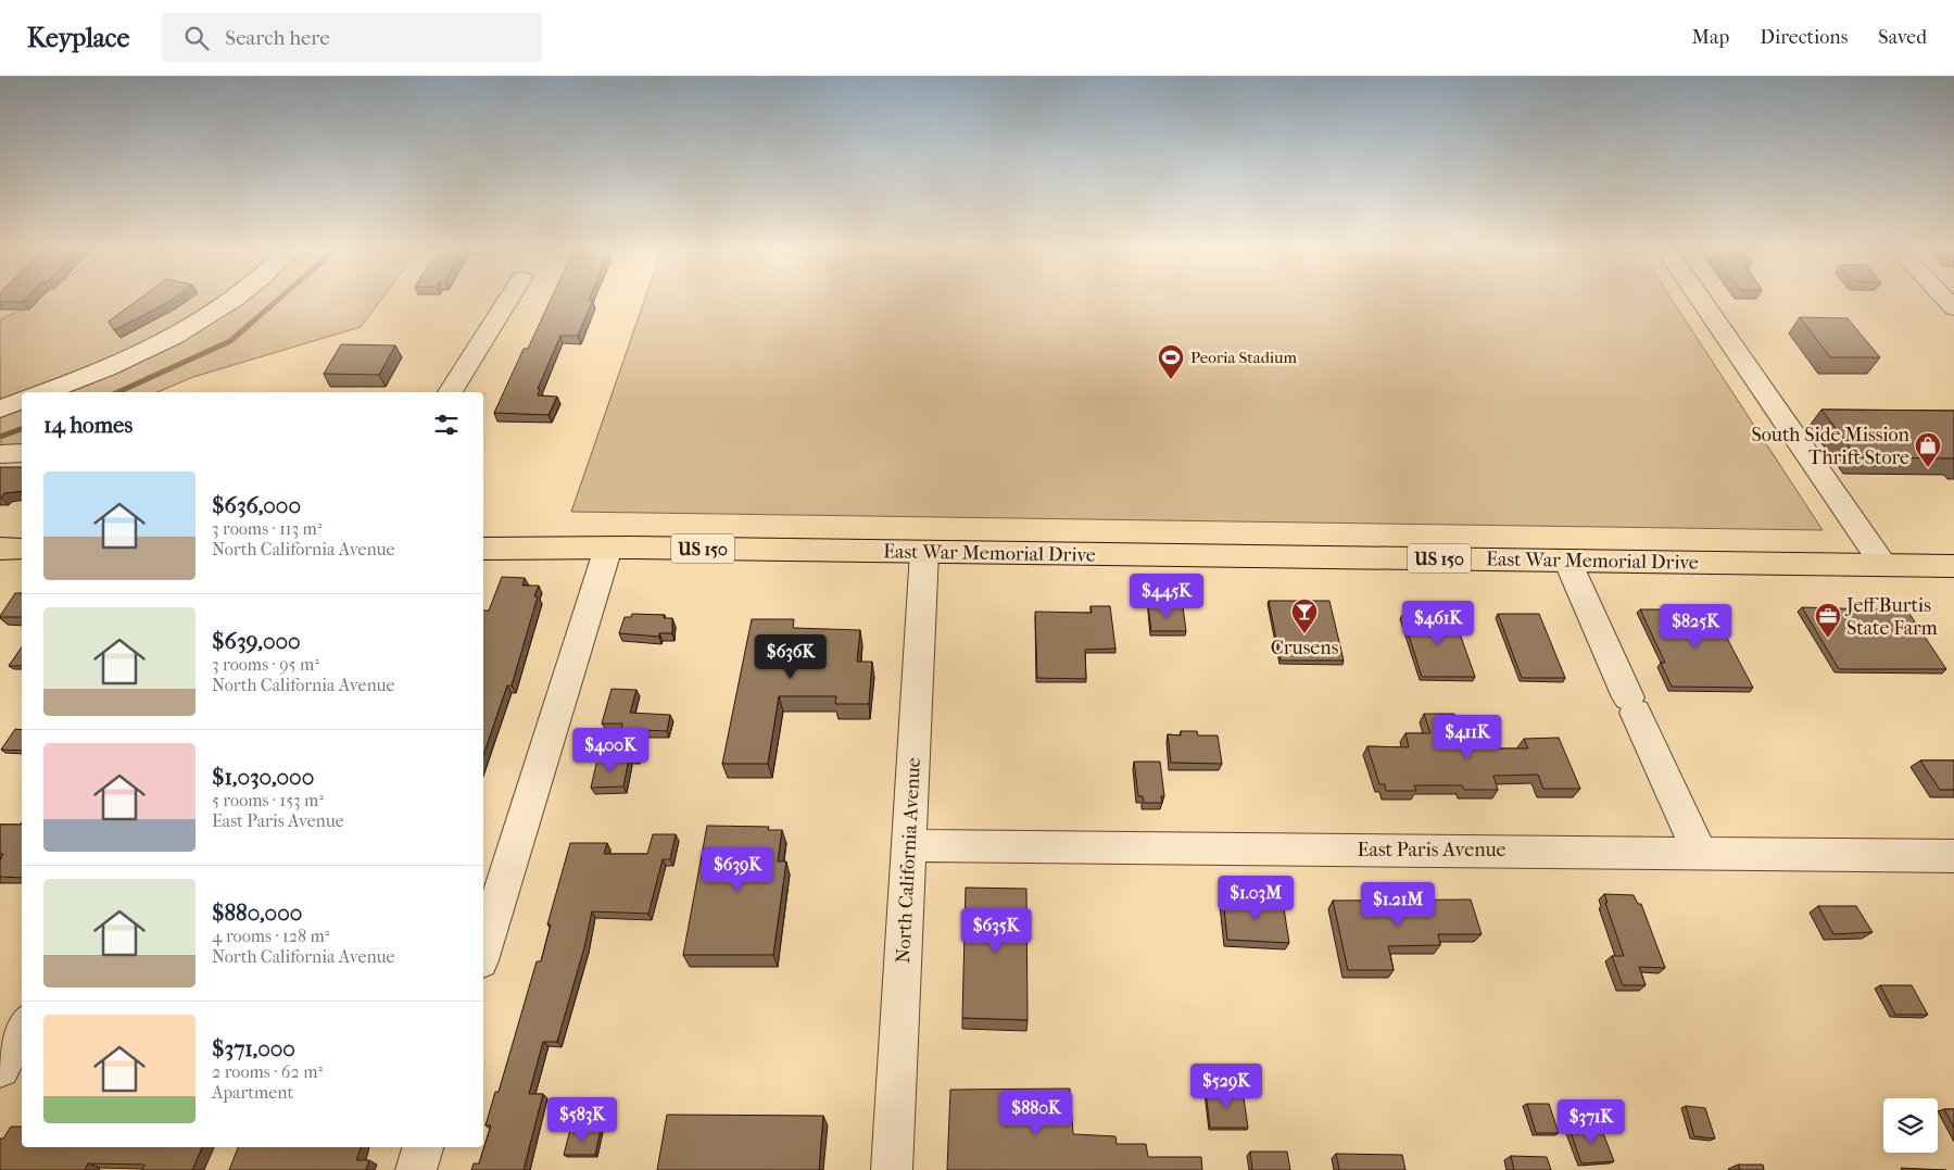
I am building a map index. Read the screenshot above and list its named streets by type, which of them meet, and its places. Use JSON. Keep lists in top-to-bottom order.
{
  "streets": {
    "highway": ["US 150", "East War Memorial Drive"],
    "street": ["East Paris Avenue", "North California Avenue"]
  },
  "crossings": [
    ["East War Memorial Drive", "North California Avenue"],
    ["East Paris Avenue", "North California Avenue"]
  ],
  "places": {
    "sports": ["Peoria Stadium"],
    "shop": ["South Side Mission Thrift Store"],
    "bar": ["Crusens"],
    "office": ["Jeff Burtis State Farm"]
  },
  "page": {
    "header": "Keyplace",
    "search": "Search here",
    "nav": ["Map", "Directions", "Saved"],
    "heading": "14 homes",
    "list": [
      {
        "name": "$636,000",
        "note": "3 rooms · 113 m² · North California Avenue"
      },
      {
        "name": "$639,000",
        "note": "3 rooms · 95 m² · North California Avenue"
      },
      {
        "name": "$1,030,000",
        "note": "5 rooms · 153 m² · East Paris Avenue"
      },
      {
        "name": "$880,000",
        "note": "4 rooms · 128 m² · North California Avenue"
      },
      {
        "name": "$371,000",
        "note": "2 rooms · 62 m² · Apartment"
      }
    ],
    "price": [
      "$445K",
      "$461K",
      "$825K",
      "$636K",
      "$411K",
      "$400K",
      "$639K",
      "$1.03M",
      "$1.21M",
      "$635K",
      "$529K",
      "$880K",
      "$583K",
      "$371K"
    ]
  }
}
